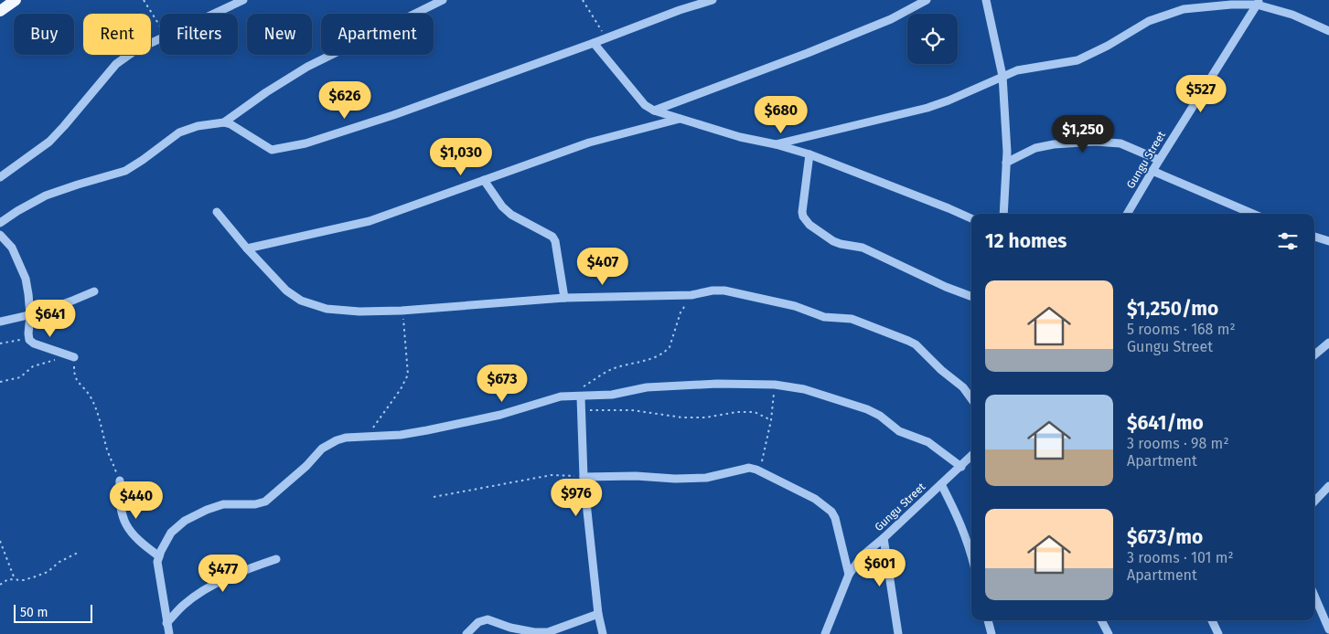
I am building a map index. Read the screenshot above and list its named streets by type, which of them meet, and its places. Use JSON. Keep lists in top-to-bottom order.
{
  "streets": {
    "street": ["Gungu Street"]
  },
  "scale_bar": "50 m",
  "page": {
    "chip": [
      "Buy",
      "Rent",
      "Filters",
      "New",
      "Apartment"
    ],
    "price": [
      "$527",
      "$626",
      "$680",
      "$1,250",
      "$1,030",
      "$407",
      "$641",
      "$673",
      "$976",
      "$440",
      "$601",
      "$477"
    ],
    "heading": "12 homes",
    "list": [
      {
        "name": "$1,250/mo",
        "note": "5 rooms · 168 m² · Gungu Street"
      },
      {
        "name": "$641/mo",
        "note": "3 rooms · 98 m² · Apartment"
      },
      {
        "name": "$673/mo",
        "note": "3 rooms · 101 m² · Apartment"
      }
    ],
    "scale": "50 m"
  }
}
